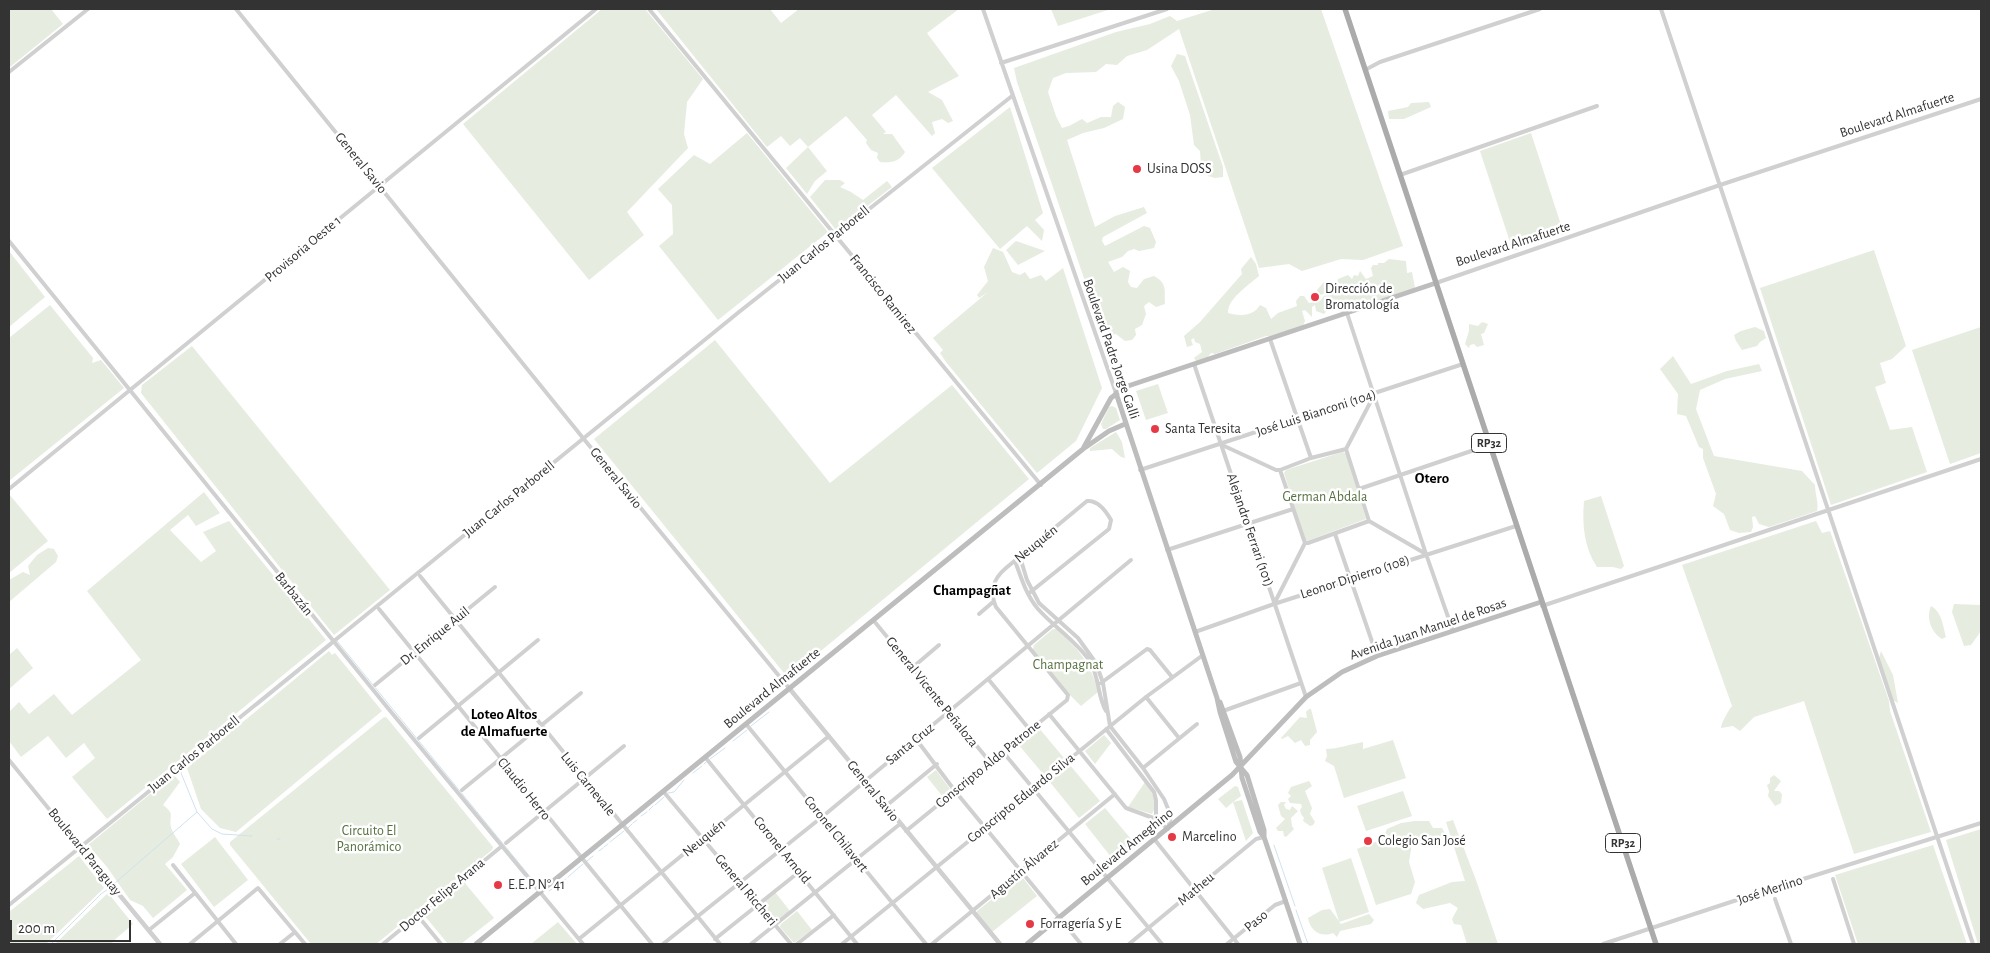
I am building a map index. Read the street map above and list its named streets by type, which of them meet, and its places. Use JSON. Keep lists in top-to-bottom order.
{
  "streets": {
    "main road": [
      "Boulevard Almafuerte",
      "Boulevard Padre Jorge Galli",
      "RP32",
      "Avenida Juan Manuel de Rosas",
      "Boulevard Ameghino"
    ],
    "street": [
      "General Savio",
      "Juan Carlos Parborell",
      "Provisoria Oeste 1",
      "Francisco Ramirez",
      "José Luis Bianconi (104)",
      "Alejandro Ferrari (101)",
      "Neuquén",
      "Leonor Dipierro (108)",
      "Barbazán",
      "Dr. Enrique Auil",
      "General Vicente Peñaloza",
      "Santa Cruz",
      "Conscripto Aldo Patrone",
      "Luis Carnevale",
      "Claudio Herro",
      "Conscripto Eduardo Silva",
      "Coronel Chilavert",
      "Coronel Arnold",
      "Boulevard Paraguay",
      "Agustín Álvarez",
      "Matheu",
      "General Riccheri",
      "José Merlino",
      "Doctor Felipe Arana",
      "Paso"
    ]
  },
  "crossings": [
    ["Boulevard Almafuerte", "General Savio"],
    ["Boulevard Almafuerte", "Francisco Ramirez"],
    ["Boulevard Almafuerte", "Boulevard Padre Jorge Galli"],
    ["Boulevard Almafuerte", "RP32"],
    ["Boulevard Almafuerte", "Alejandro Ferrari (101)"],
    ["Boulevard Almafuerte", "Barbazán"],
    ["Boulevard Almafuerte", "General Vicente Peñaloza"],
    ["Boulevard Almafuerte", "Luis Carnevale"],
    ["Boulevard Almafuerte", "Claudio Herro"],
    ["Boulevard Almafuerte", "Coronel Chilavert"],
    ["Boulevard Almafuerte", "Coronel Arnold"],
    ["Boulevard Almafuerte", "General Riccheri"],
    ["General Savio", "Juan Carlos Parborell"],
    ["General Savio", "Provisoria Oeste 1"],
    ["General Savio", "Neuquén"],
    ["General Savio", "Santa Cruz"],
    ["General Savio", "Conscripto Aldo Patrone"],
    ["General Savio", "Conscripto Eduardo Silva"],
    ["General Savio", "Agustín Álvarez"],
    ["Juan Carlos Parborell", "Francisco Ramirez"],
    ["Juan Carlos Parborell", "Boulevard Padre Jorge Galli"],
    ["Juan Carlos Parborell", "Barbazán"],
    ["Juan Carlos Parborell", "Boulevard Paraguay"],
    ["Provisoria Oeste 1", "Barbazán"],
    ["Boulevard Padre Jorge Galli", "José Luis Bianconi (104)"],
    ["Boulevard Padre Jorge Galli", "Leonor Dipierro (108)"],
    ["Boulevard Padre Jorge Galli", "Avenida Juan Manuel de Rosas"],
    ["Boulevard Padre Jorge Galli", "Conscripto Eduardo Silva"],
    ["Boulevard Padre Jorge Galli", "Boulevard Ameghino"],
    ["Boulevard Padre Jorge Galli", "Matheu"],
    ["Boulevard Padre Jorge Galli", "Paso"],
    ["José Luis Bianconi (104)", "RP32"],
    ["José Luis Bianconi (104)", "Alejandro Ferrari (101)"],
    ["RP32", "Leonor Dipierro (108)"],
    ["RP32", "Avenida Juan Manuel de Rosas"],
    ["RP32", "José Merlino"],
    ["Alejandro Ferrari (101)", "Leonor Dipierro (108)"],
    ["Alejandro Ferrari (101)", "Avenida Juan Manuel de Rosas"],
    ["Neuquén", "Barbazán"],
    ["Neuquén", "Luis Carnevale"],
    ["Neuquén", "Claudio Herro"],
    ["Neuquén", "Coronel Chilavert"],
    ["Neuquén", "Coronel Arnold"],
    ["Neuquén", "General Riccheri"],
    ["Barbazán", "Doctor Felipe Arana"],
    ["Avenida Juan Manuel de Rosas", "Boulevard Ameghino"],
    ["Dr. Enrique Auil", "Luis Carnevale"],
    ["Dr. Enrique Auil", "Claudio Herro"],
    ["General Vicente Peñaloza", "Santa Cruz"],
    ["General Vicente Peñaloza", "Conscripto Aldo Patrone"],
    ["Santa Cruz", "Conscripto Aldo Patrone"],
    ["Santa Cruz", "Luis Carnevale"],
    ["Santa Cruz", "Coronel Chilavert"],
    ["Santa Cruz", "Coronel Arnold"],
    ["Santa Cruz", "General Riccheri"],
    ["Luis Carnevale", "Doctor Felipe Arana"],
    ["Claudio Herro", "Doctor Felipe Arana"],
    ["Conscripto Eduardo Silva", "Coronel Chilavert"],
    ["Conscripto Eduardo Silva", "Coronel Arnold"]
  ],
  "districts": ["Otero", "Champagñat", "Loteo Altos de Almafuerte"],
  "parks": ["German Abdala", "Champagnat", "Circuito El Panorámico"],
  "places": [
    "Usina DOSS",
    "Dirección de Bromatología",
    "Santa Teresita",
    "Marcelino",
    "Colegio San José",
    "E.E.P N° 41",
    "Forragería S y E"
  ],
  "scale_bar": "200 m"
}
